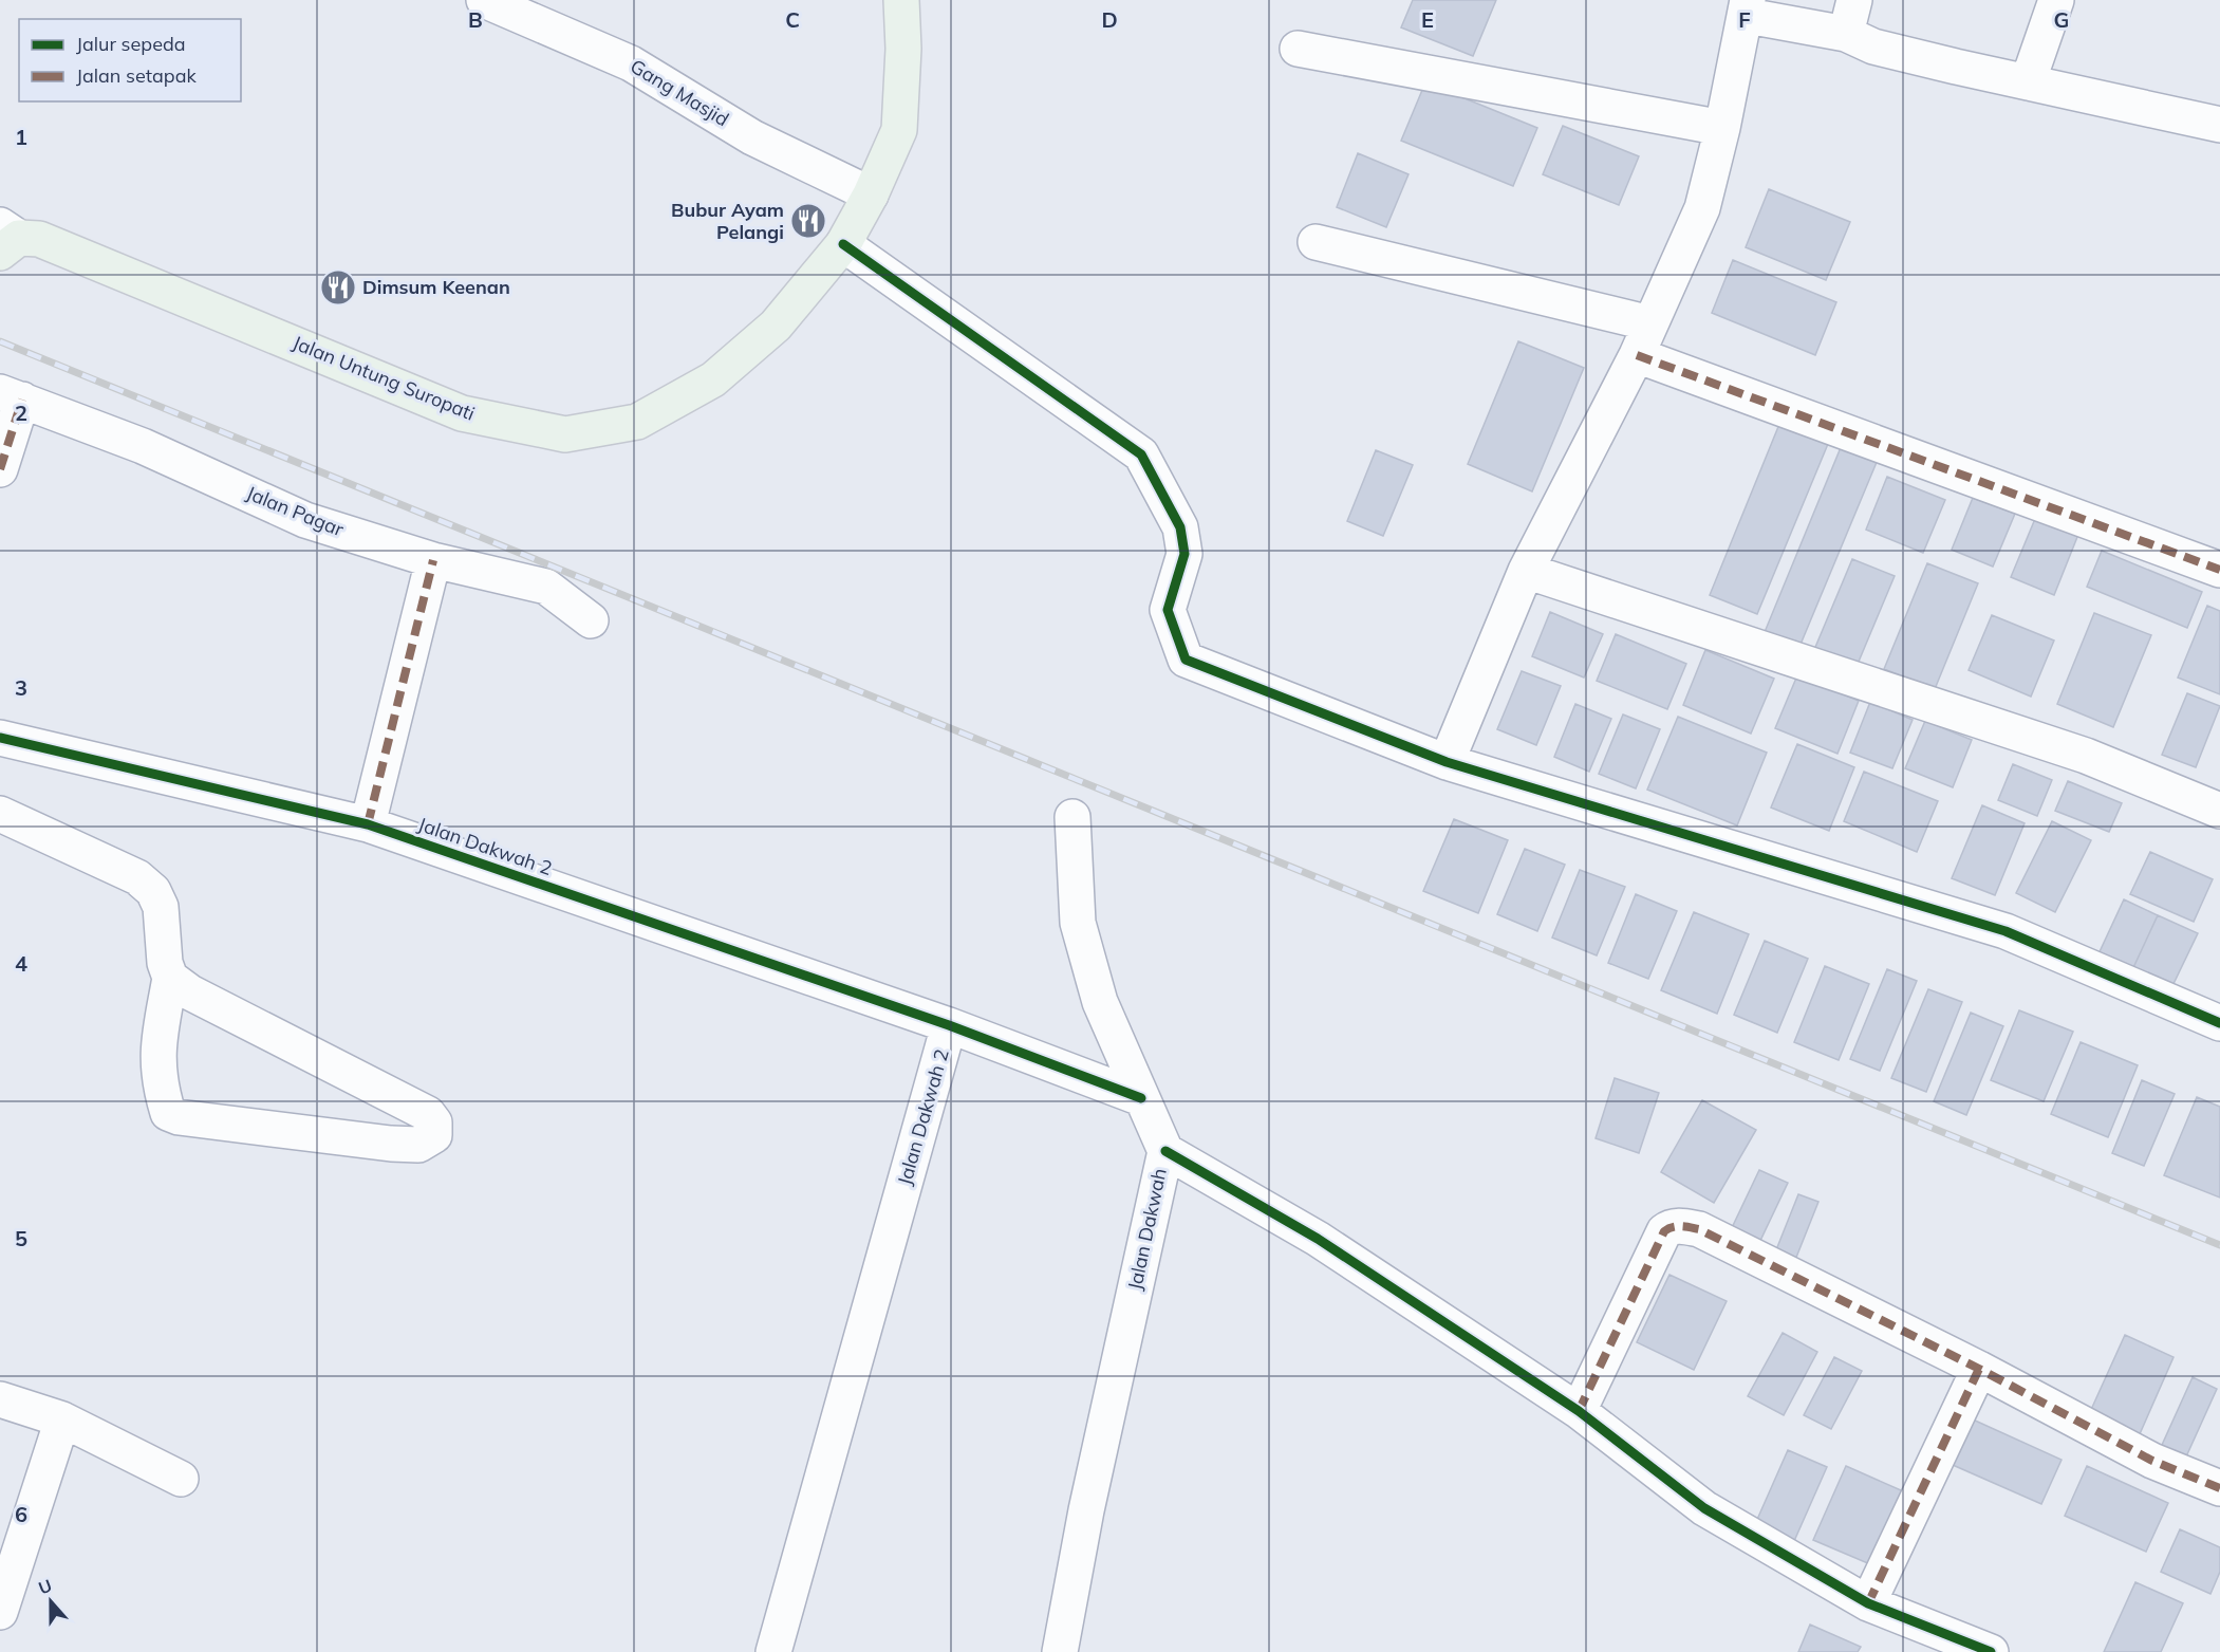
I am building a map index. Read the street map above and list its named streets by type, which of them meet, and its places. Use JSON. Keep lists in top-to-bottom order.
{
  "streets": {
    "main road": ["Jalan Untung Suropati"],
    "street": [
      "Gang Masjid",
      "Jalan Pagar",
      "Jalan Dakwah 2",
      "Jalan Dakwah"
    ]
  },
  "crossings": [
    ["Gang Masjid", "Jalan Untung Suropati"]
  ],
  "places": {
    "restaurant": ["Bubur Ayam Pelangi", "Dimsum Keenan"]
  },
  "legend": ["Jalur sepeda", "Jalan setapak"],
  "north": "top",
  "grid": {
    "columns": [
      "B",
      "C",
      "D",
      "E",
      "F",
      "G"
    ],
    "rows": [
      "1",
      "2",
      "3",
      "4",
      "5",
      "6"
    ]
  }
}
